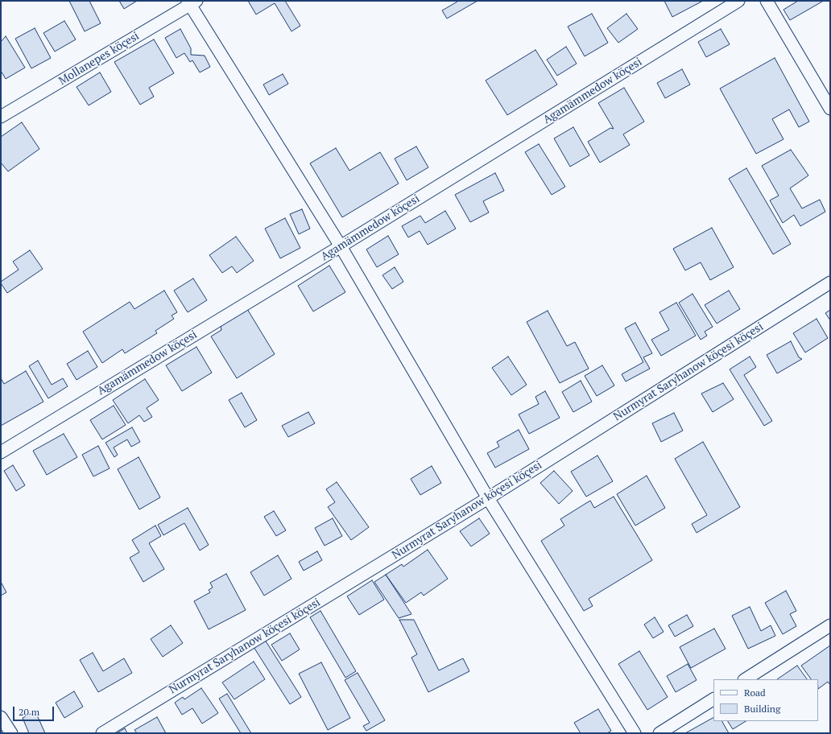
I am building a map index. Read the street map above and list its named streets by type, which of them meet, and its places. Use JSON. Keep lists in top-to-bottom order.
{
  "streets": {
    "street": ["Mollanepes köçesi", "Agamämmedow köçesi", "Nurmyrat Saryhanow köçesi köçesi"]
  },
  "legend": ["Road", "Building"],
  "scale_bar": "20 m"
}
